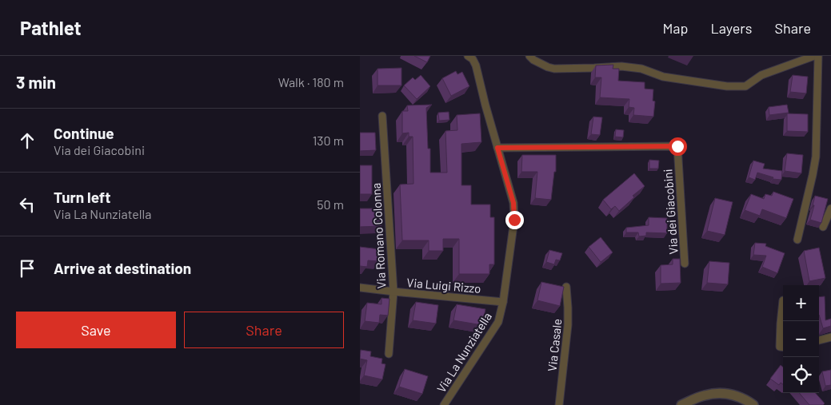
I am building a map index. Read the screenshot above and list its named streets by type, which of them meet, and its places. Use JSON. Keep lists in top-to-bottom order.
{
  "streets": {
    "street": [
      "Via dei Giacobini",
      "Via Romano Colonna",
      "Via Luigi Rizzo",
      "Via Casale",
      "Via La Nunziatella"
    ]
  },
  "crossings": [
    ["Via dei Giacobini", "Via La Nunziatella"],
    ["Via Romano Colonna", "Via Luigi Rizzo"],
    ["Via Luigi Rizzo", "Via La Nunziatella"]
  ],
  "page": {
    "header": "Pathlet",
    "nav": ["Map", "Layers", "Share"],
    "heading": ["3 min", "Walk · 180 m"],
    "list": [
      ["Continue", "Via dei Giacobini", "130 m"],
      ["Turn left", "Via La Nunziatella", "50 m"],
      "Arrive at destination"
    ],
    "map_buttons": ["+", "−"],
    "buttons": ["Save", "Share"]
  }
}
